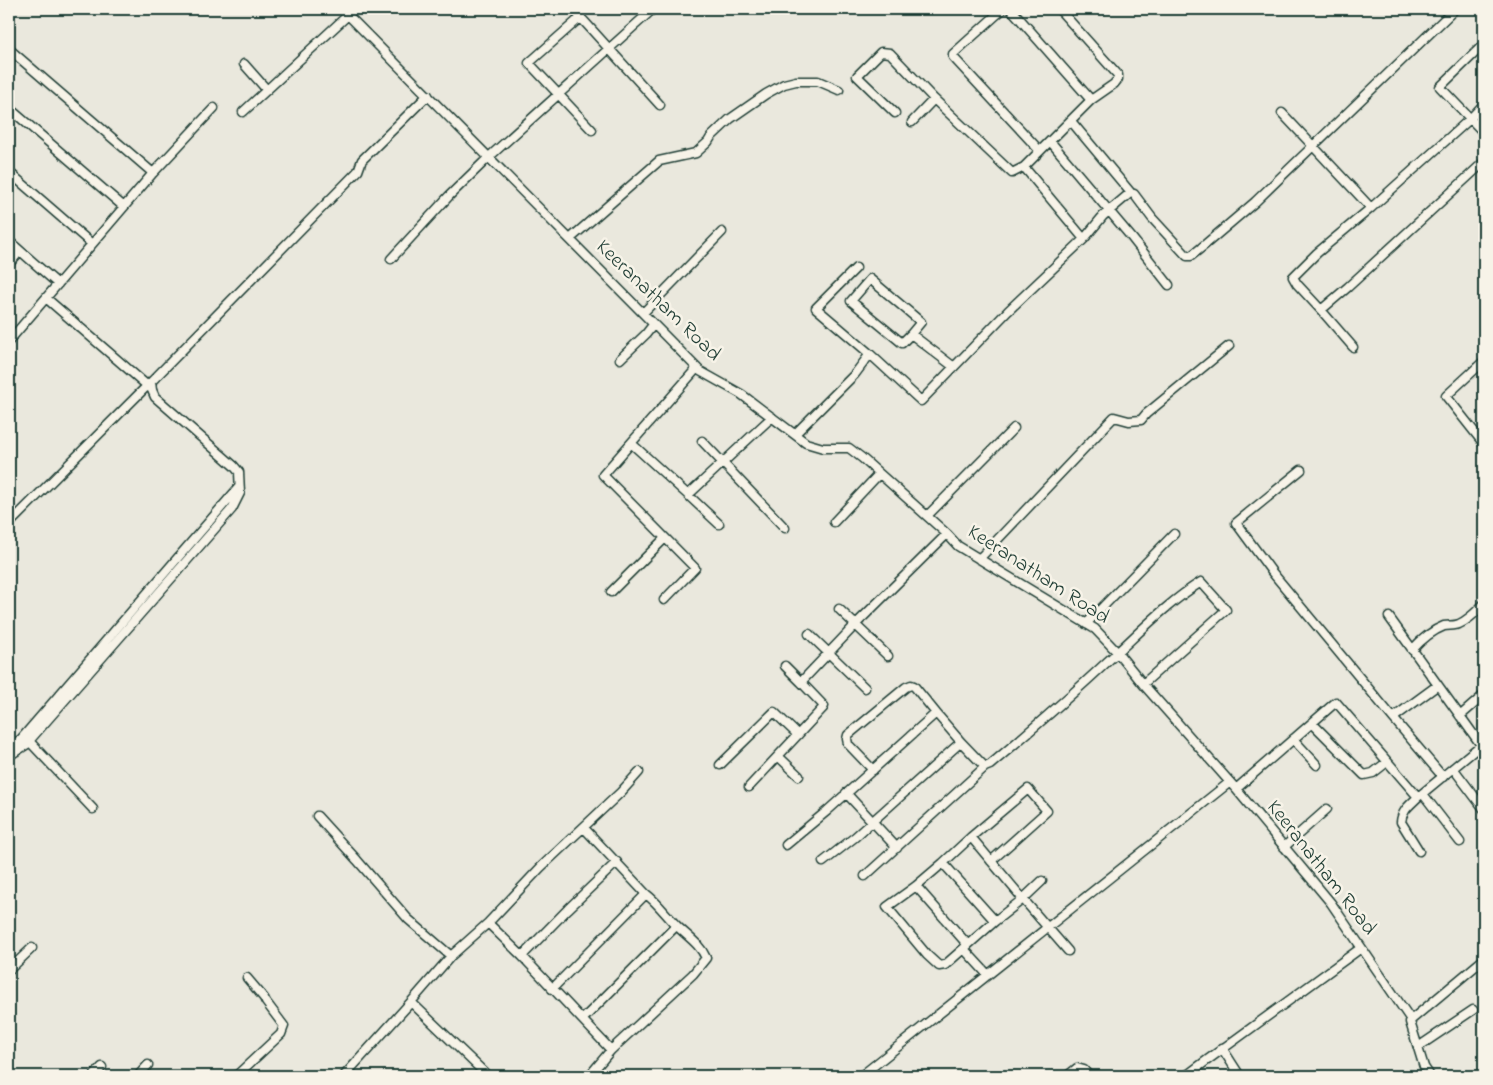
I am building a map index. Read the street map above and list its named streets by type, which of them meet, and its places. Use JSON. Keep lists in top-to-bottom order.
{
  "streets": {
    "street": ["Keeranatham Road"]
  }
}
